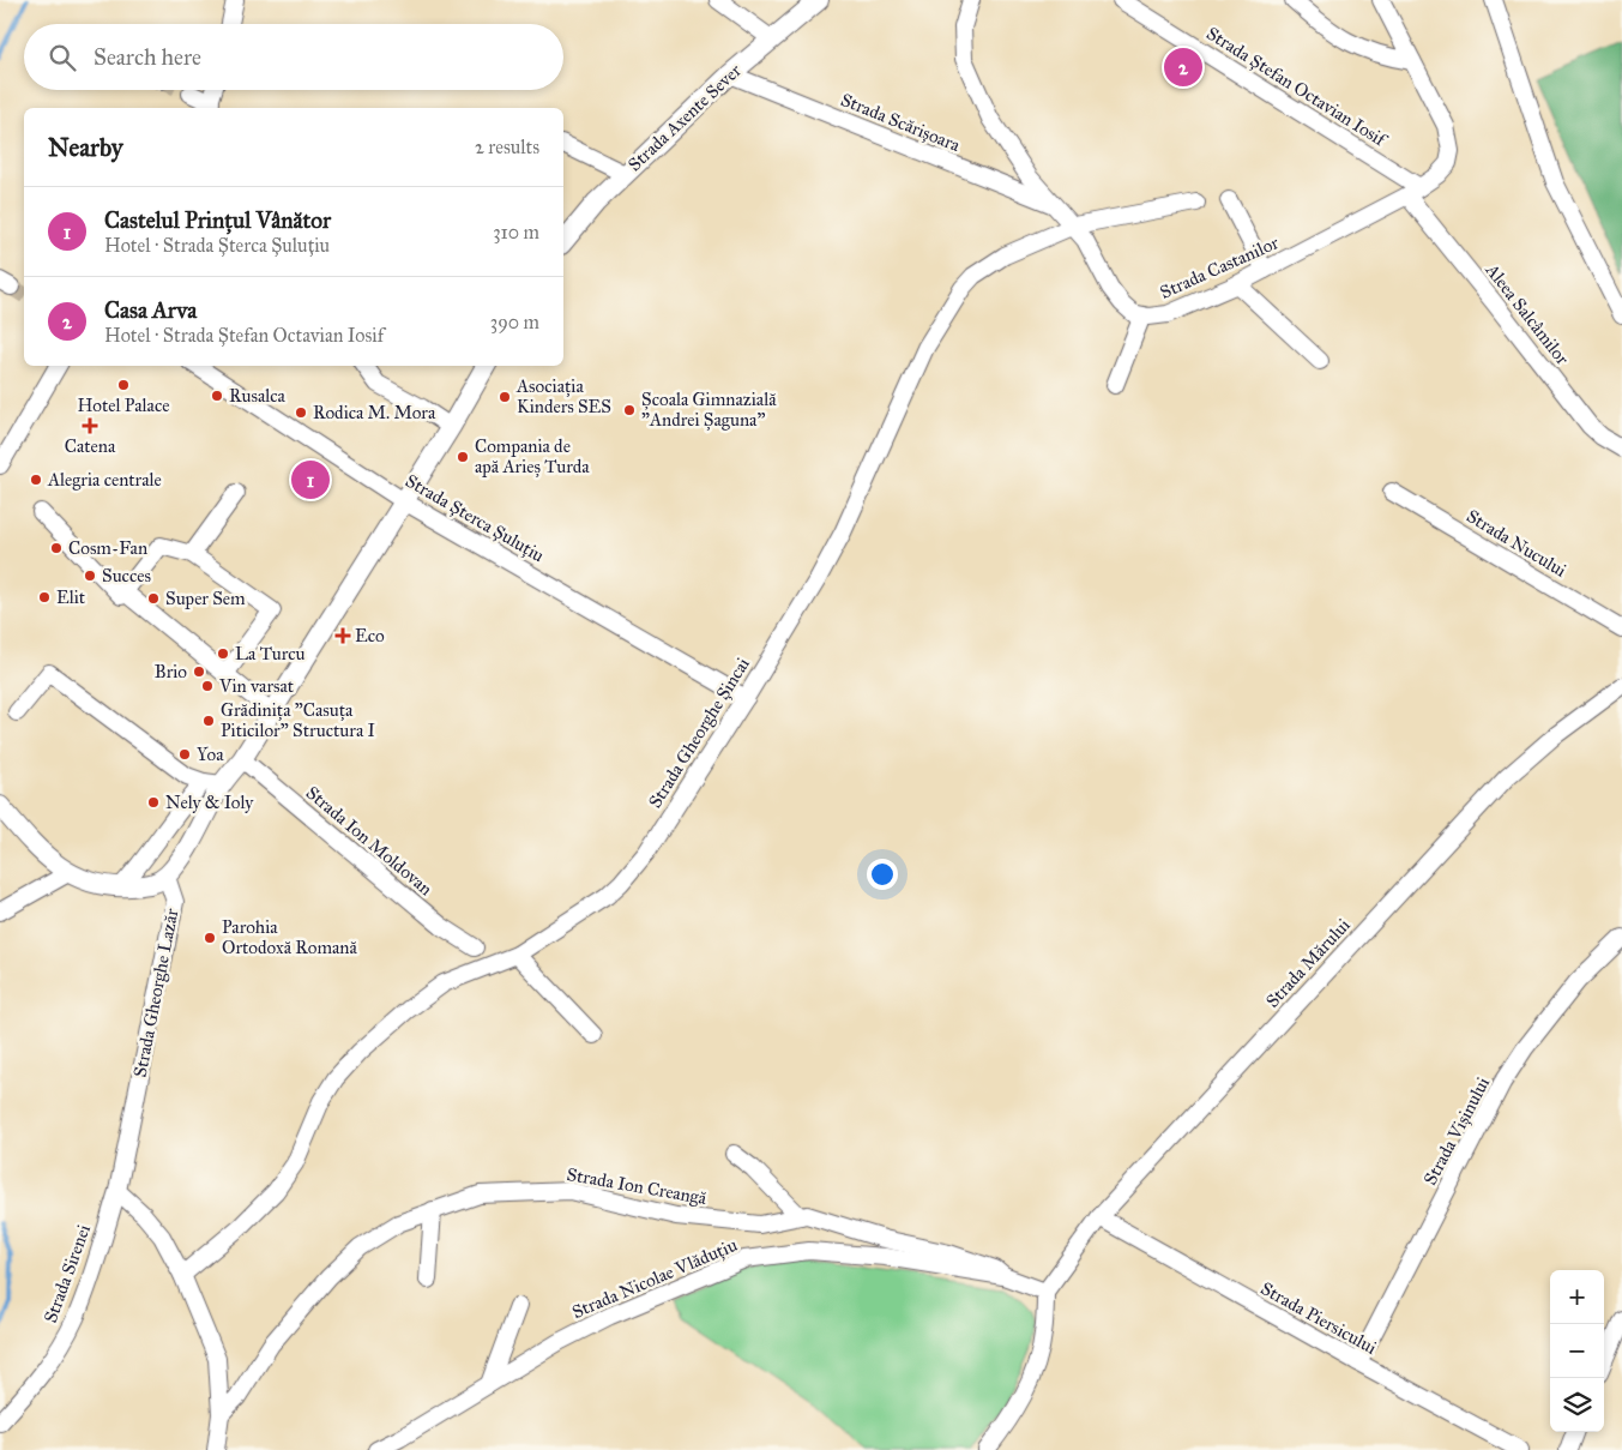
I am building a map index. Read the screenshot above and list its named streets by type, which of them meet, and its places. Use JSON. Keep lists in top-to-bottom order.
{
  "streets": {
    "main road": ["Strada Axente Sever"],
    "street": [
      "Strada Ștefan Octavian Iosif",
      "Strada Scărișoara",
      "Strada Castanilor",
      "Aleea Salcâmilor",
      "Strada Șterca Șuluțiu",
      "Strada Nucului",
      "Strada Gheorghe Șincai",
      "Strada Ion Moldovan",
      "Strada Mărului",
      "Strada Gheorghe Lazăr",
      "Strada Vișinului",
      "Strada Ion Creangă",
      "Strada Sirenei",
      "Strada Nicolae Vlăduțiu",
      "Strada Piersicului"
    ]
  },
  "crossings": [
    ["Strada Ștefan Octavian Iosif", "Strada Castanilor"],
    ["Strada Ștefan Octavian Iosif", "Aleea Salcâmilor"],
    ["Strada Axente Sever", "Strada Scărișoara"],
    ["Strada Scărișoara", "Strada Castanilor"],
    ["Strada Castanilor", "Aleea Salcâmilor"],
    ["Strada Castanilor", "Strada Gheorghe Șincai"],
    ["Strada Șterca Șuluțiu", "Strada Gheorghe Șincai"],
    ["Strada Mărului", "Strada Nicolae Vlăduțiu"],
    ["Strada Mărului", "Strada Piersicului"],
    ["Strada Gheorghe Lazăr", "Strada Sirenei"],
    ["Strada Vișinului", "Strada Piersicului"],
    ["Strada Ion Creangă", "Strada Nicolae Vlăduțiu"]
  ],
  "places": {
    "other": [
      "Hotel Palace",
      "Rusalca",
      "Asociația Kinders SES",
      "Școala Gimnazială \"Andrei Șaguna\"",
      "Rodica M. Mora",
      "Compania de apă Arieș Turda",
      "Alegria centrale",
      "Cosm-Fan",
      "Succes",
      "Elit",
      "Super Sem",
      "La Turcu",
      "Brio",
      "Vin varsat",
      "Grădinița \"Casuța Piticilor\" Structura I",
      "Yoa",
      "Nely & Ioly",
      "Parohia Ortodoxă Romană"
    ],
    "health": ["Catena", "Eco"]
  },
  "page": {
    "search": "Search here",
    "pins": ["2", "1"],
    "heading": ["Nearby", "2 results"],
    "list": [
      {
        "mark": "1",
        "name": "Castelul Prințul Vânător",
        "note": "Hotel · Strada Șterca Șuluțiu",
        "value": "310 m"
      },
      {
        "mark": "2",
        "name": "Casa Arva",
        "note": "Hotel · Strada Ștefan Octavian Iosif",
        "value": "390 m"
      }
    ],
    "map_buttons": ["+", "−"]
  }
}
